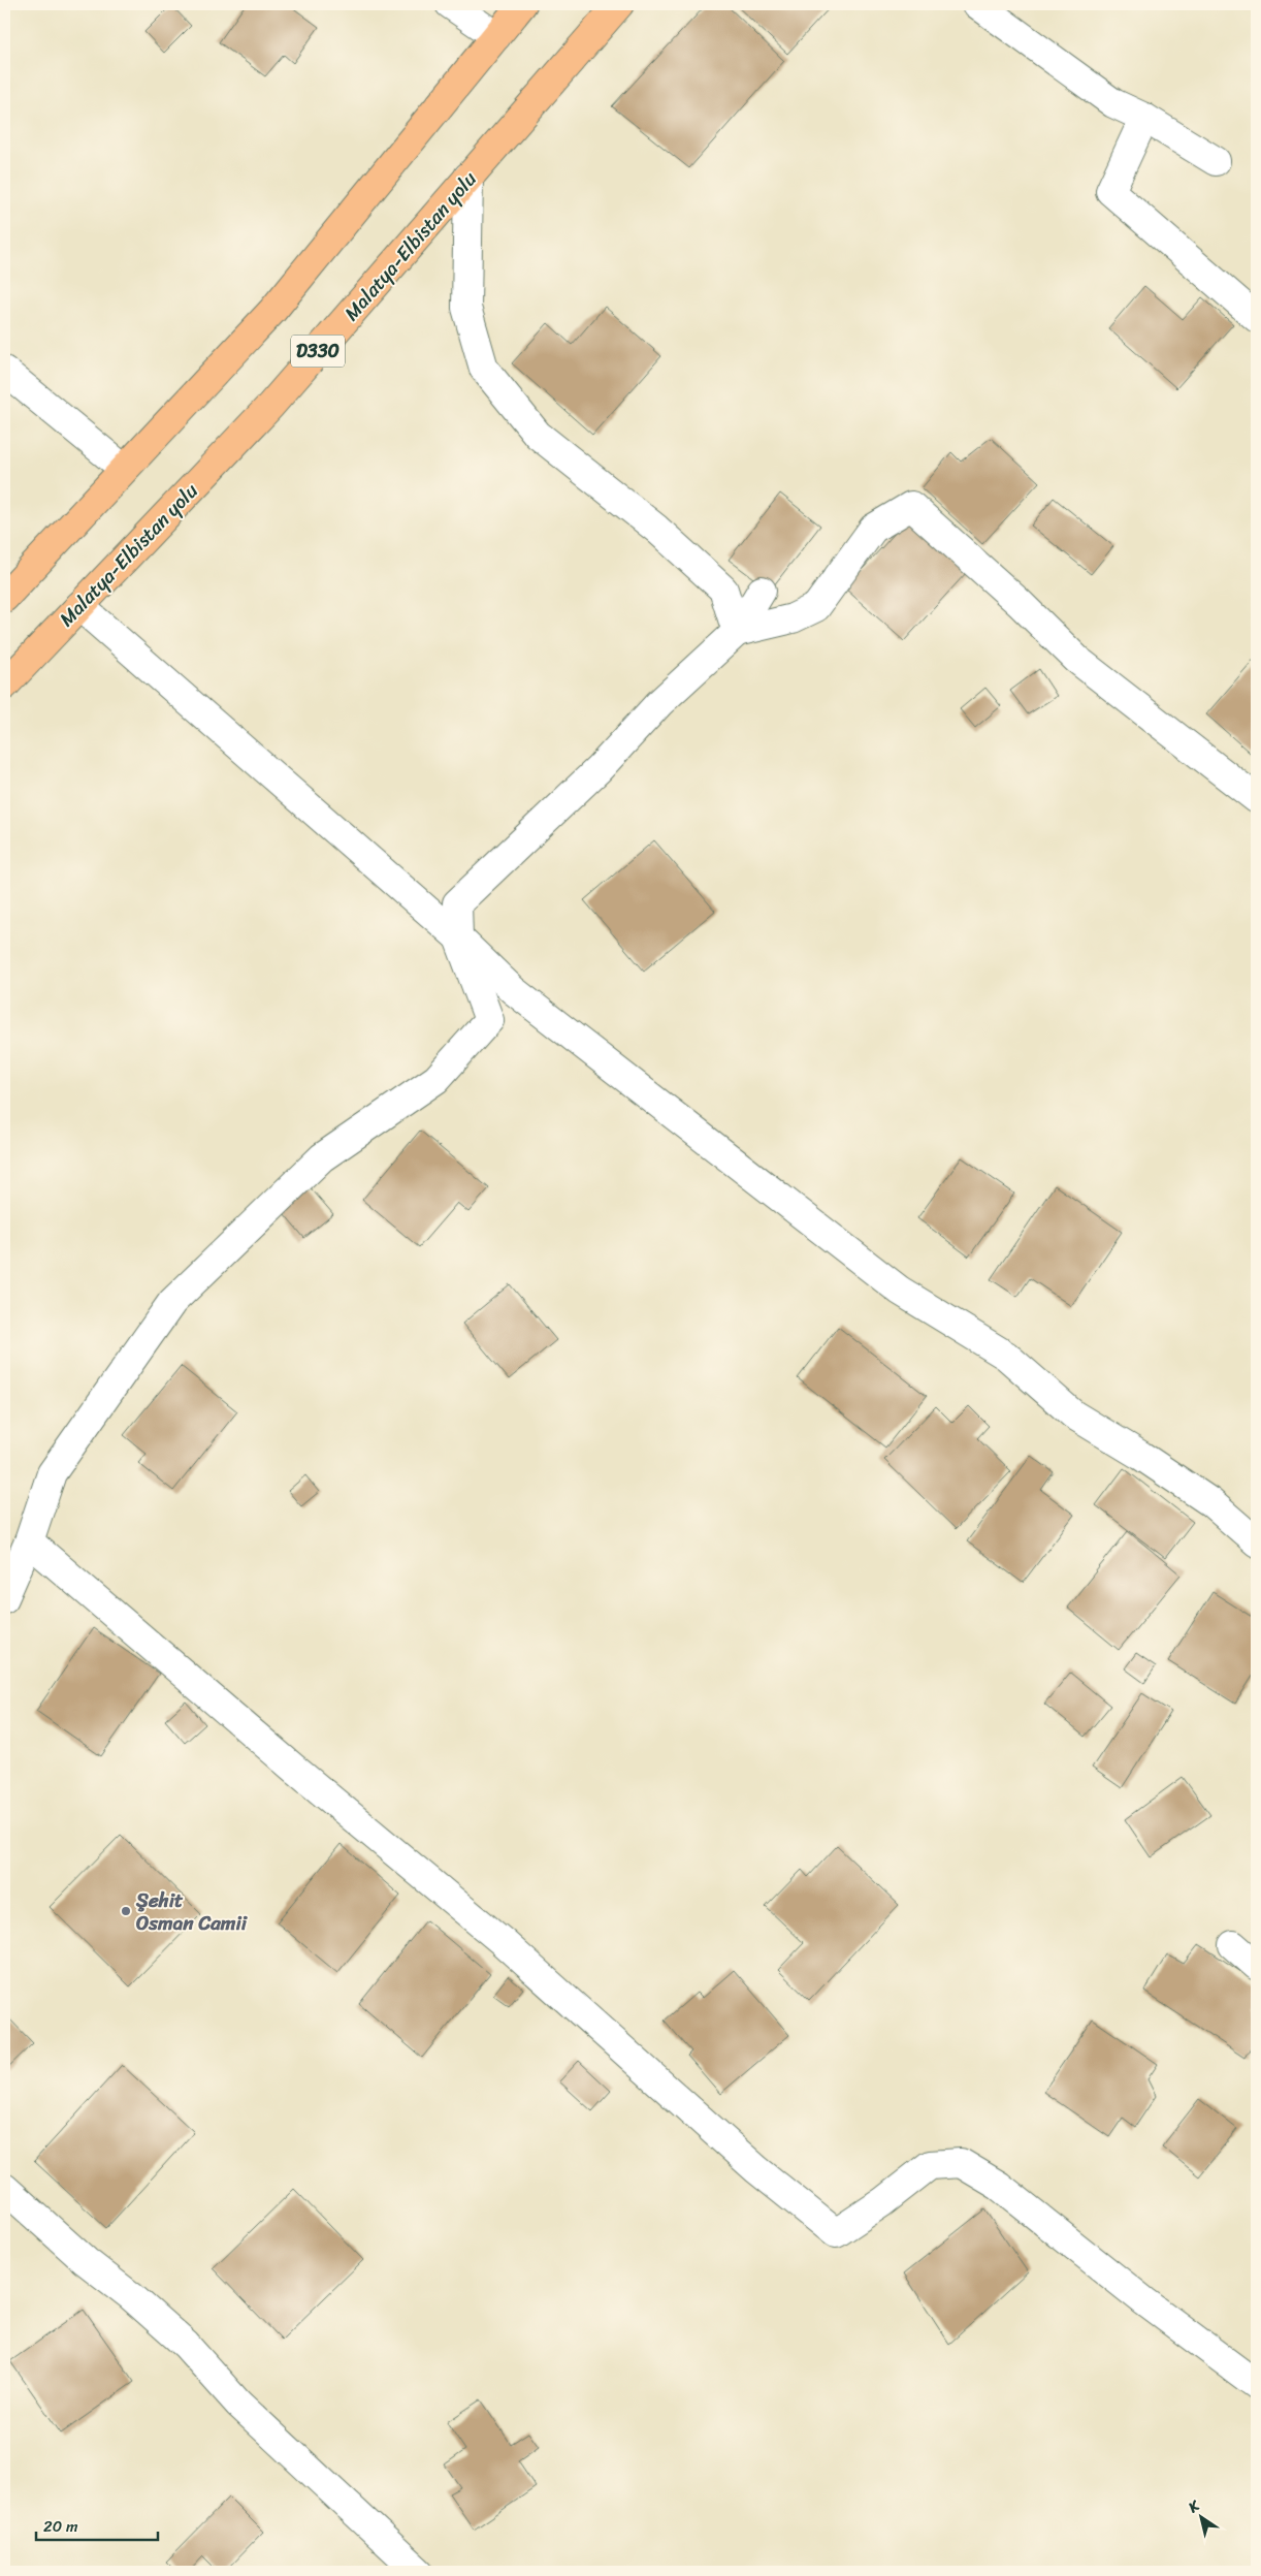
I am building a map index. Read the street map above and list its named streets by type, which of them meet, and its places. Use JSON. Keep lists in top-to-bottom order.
{
  "streets": {
    "main road": ["Malatya-Elbistan yolu", "D330"]
  },
  "places": ["Şehit Osman Camii"],
  "scale_bar": "20 m",
  "north": "top left"
}
